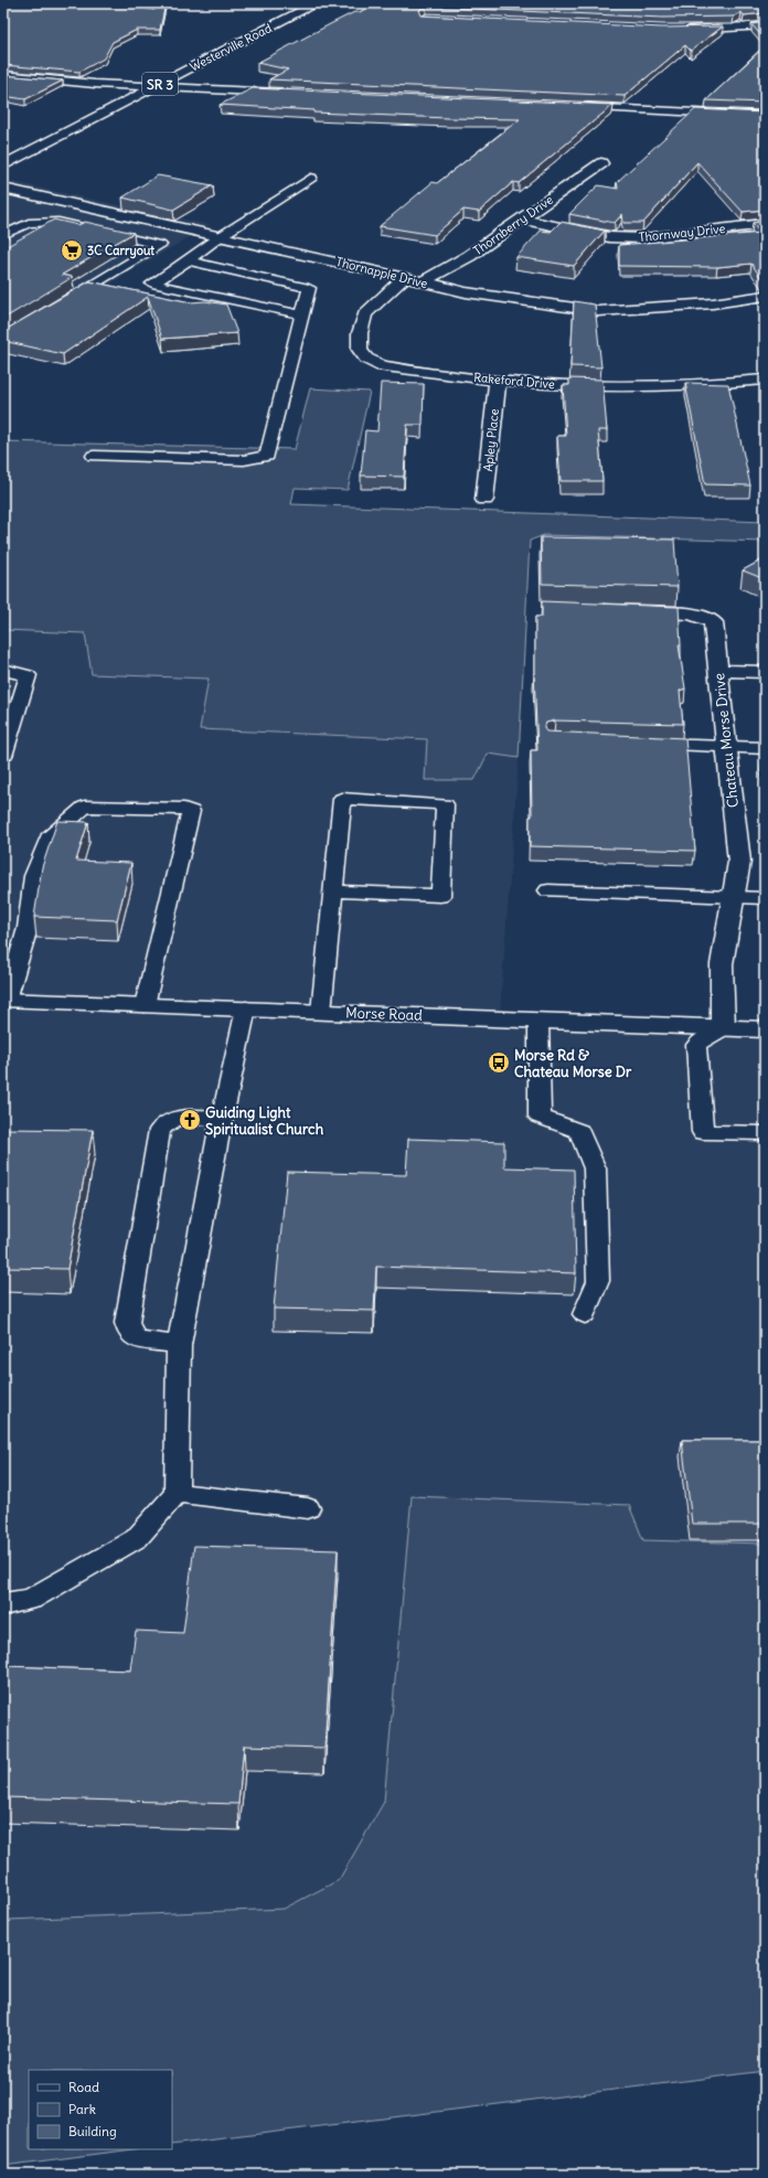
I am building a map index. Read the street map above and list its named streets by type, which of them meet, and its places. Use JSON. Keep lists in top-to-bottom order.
{
  "streets": {
    "street": [
      "Westerville Road",
      "SR 3",
      "Thornberry Drive",
      "Thornway Drive",
      "Thornapple Drive",
      "Rakeford Drive",
      "Apley Place",
      "Chateau Morse Drive",
      "Morse Road"
    ]
  },
  "crossings": [
    ["Thornberry Drive", "Thornway Drive"],
    ["Thornberry Drive", "Thornapple Drive"],
    ["Thornapple Drive", "Rakeford Drive"],
    ["Rakeford Drive", "Apley Place"],
    ["Chateau Morse Drive", "Morse Road"]
  ],
  "places": {
    "supermarket": ["3C Carryout"],
    "bus stop": ["Morse Rd & Chateau Morse Dr"],
    "church": ["Guiding Light Spiritualist Church"]
  },
  "legend": ["Road", "Park", "Building"]
}
